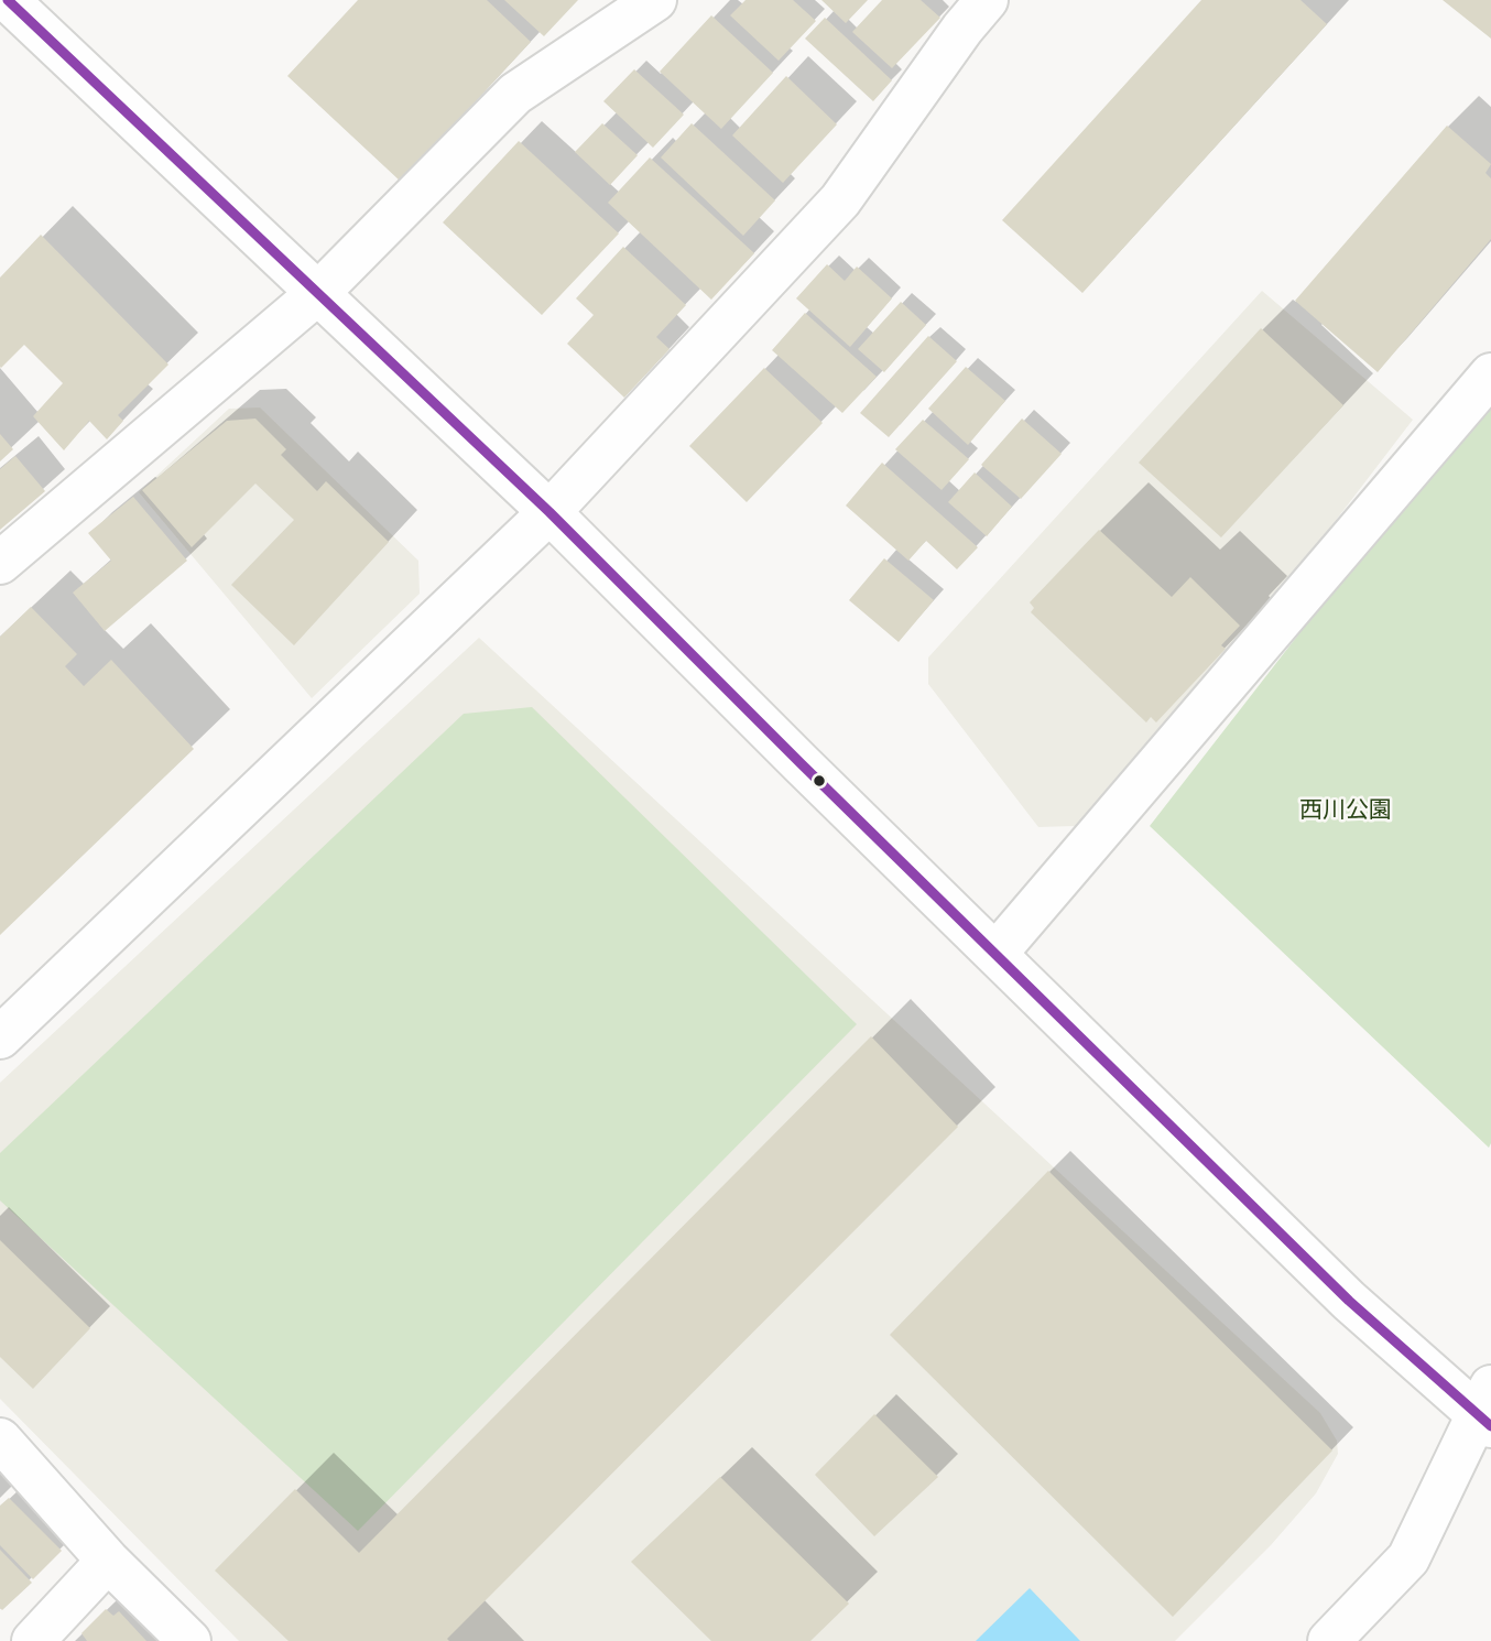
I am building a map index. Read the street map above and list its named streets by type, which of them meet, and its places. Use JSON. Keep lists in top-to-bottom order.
{
  "parks": ["西川公園"]
}
